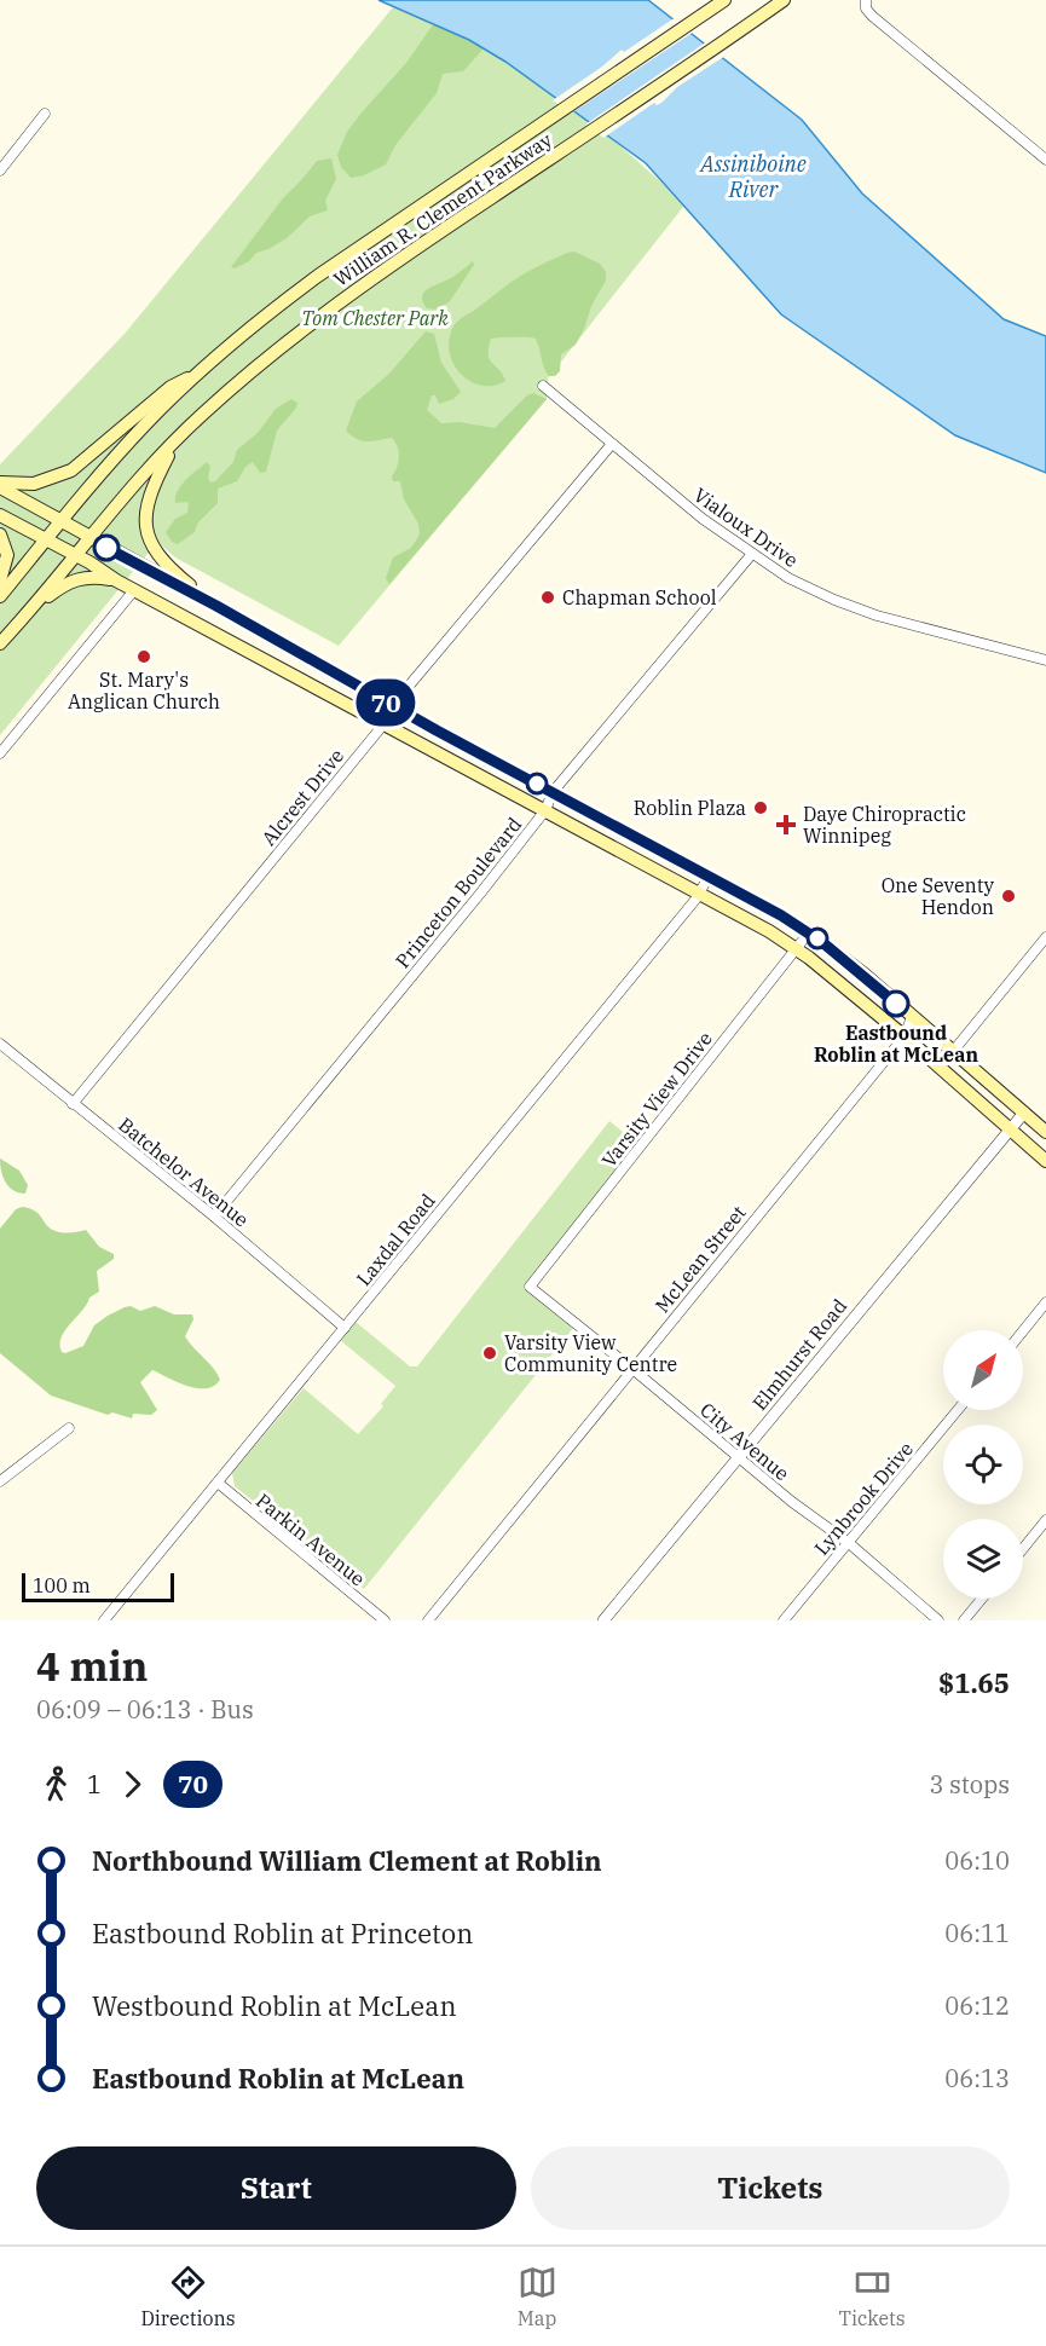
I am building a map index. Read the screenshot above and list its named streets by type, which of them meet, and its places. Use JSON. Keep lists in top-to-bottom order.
{
  "streets": {
    "main road": ["William R. Clement Parkway"],
    "street": [
      "Vialoux Drive",
      "Alcrest Drive",
      "Princeton Boulevard",
      "Varsity View Drive",
      "Batchelor Avenue",
      "Laxdal Road",
      "McLean Street",
      "Elmhurst Road",
      "City Avenue",
      "Lynbrook Drive",
      "Parkin Avenue"
    ]
  },
  "crossings": [
    ["Vialoux Drive", "Alcrest Drive"],
    ["Vialoux Drive", "Princeton Boulevard"],
    ["Alcrest Drive", "Batchelor Avenue"],
    ["Princeton Boulevard", "Batchelor Avenue"],
    ["Varsity View Drive", "City Avenue"],
    ["Batchelor Avenue", "Laxdal Road"],
    ["Laxdal Road", "Parkin Avenue"],
    ["McLean Street", "City Avenue"],
    ["Elmhurst Road", "City Avenue"],
    ["City Avenue", "Lynbrook Drive"]
  ],
  "water": ["Assiniboine River"],
  "parks": ["Tom Chester Park"],
  "places": {
    "other": [
      "Chapman School",
      "St. Mary's Anglican Church",
      "Roblin Plaza",
      "One Seventy Hendon",
      "Eastbound Roblin at McLean",
      "Varsity View Community Centre"
    ],
    "health": ["Daye Chiropractic Winnipeg"]
  },
  "lines": ["bus line 70"],
  "scale_bar": "100 m",
  "north": "top right",
  "page": {
    "on_map": "70",
    "scale": "100 m",
    "heading": ["4 min", "06:09 – 06:13 · Bus", "$1.65"],
    "legs": ["1", "70", "3 stops"],
    "list": [
      {
        "name": "Northbound William Clement at Roblin",
        "value": "06:10"
      },
      {
        "name": "Eastbound Roblin at Princeton",
        "value": "06:11"
      },
      {
        "name": "Westbound Roblin at McLean",
        "value": "06:12"
      },
      {
        "name": "Eastbound Roblin at McLean",
        "value": "06:13"
      }
    ],
    "buttons": ["Start", "Tickets"],
    "tabs": ["Directions", "Map", "Tickets"]
  }
}
